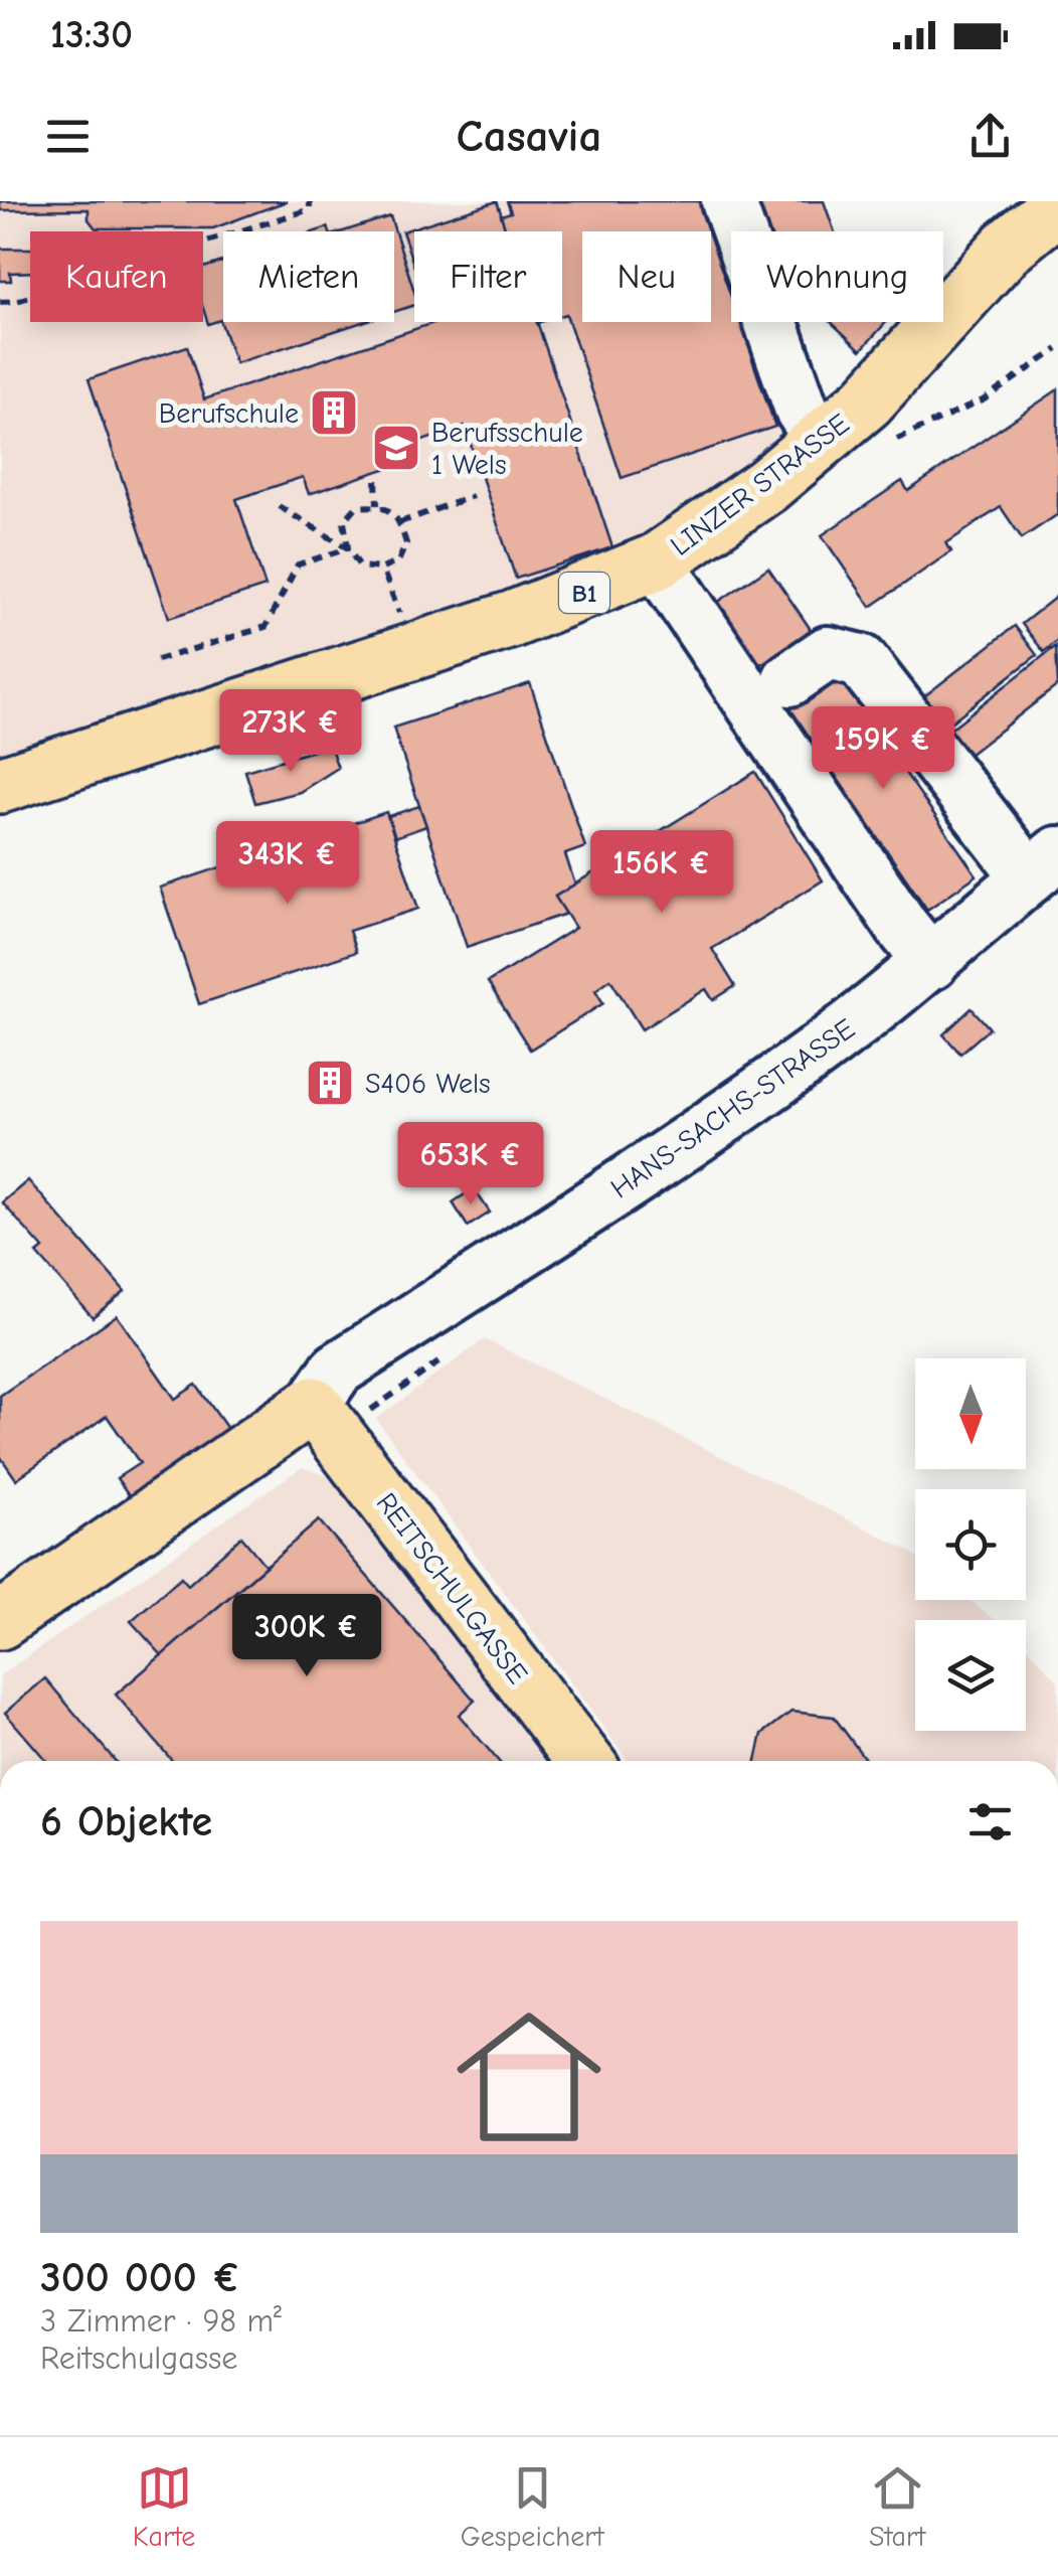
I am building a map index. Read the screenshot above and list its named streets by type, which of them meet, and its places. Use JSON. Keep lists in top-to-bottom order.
{
  "streets": {
    "main road": [
      "LINZER STRASSE",
      "B1",
      "HANS-SACHS-STRASSE",
      "REITSCHULGASSE"
    ]
  },
  "crossings": [
    ["HANS-SACHS-STRASSE", "REITSCHULGASSE"]
  ],
  "places": {
    "building": ["Berufschule", "S406 Wels"],
    "school or university": ["Berufsschule 1 Wels"]
  },
  "north": "bottom",
  "page": {
    "status": "13:30",
    "header": "Casavia",
    "chip": [
      "Kaufen",
      "Mieten",
      "Filter",
      "Neu",
      "Wohnung"
    ],
    "price": [
      "273K €",
      "159K €",
      "343K €",
      "156K €",
      "653K €",
      "300K €"
    ],
    "heading": "6 Objekte",
    "list": [
      {
        "name": "300 000 €",
        "note": "3 Zimmer · 98 m² · Reitschulgasse"
      }
    ],
    "tabs": ["Karte", "Gespeichert", "Start"]
  }
}
